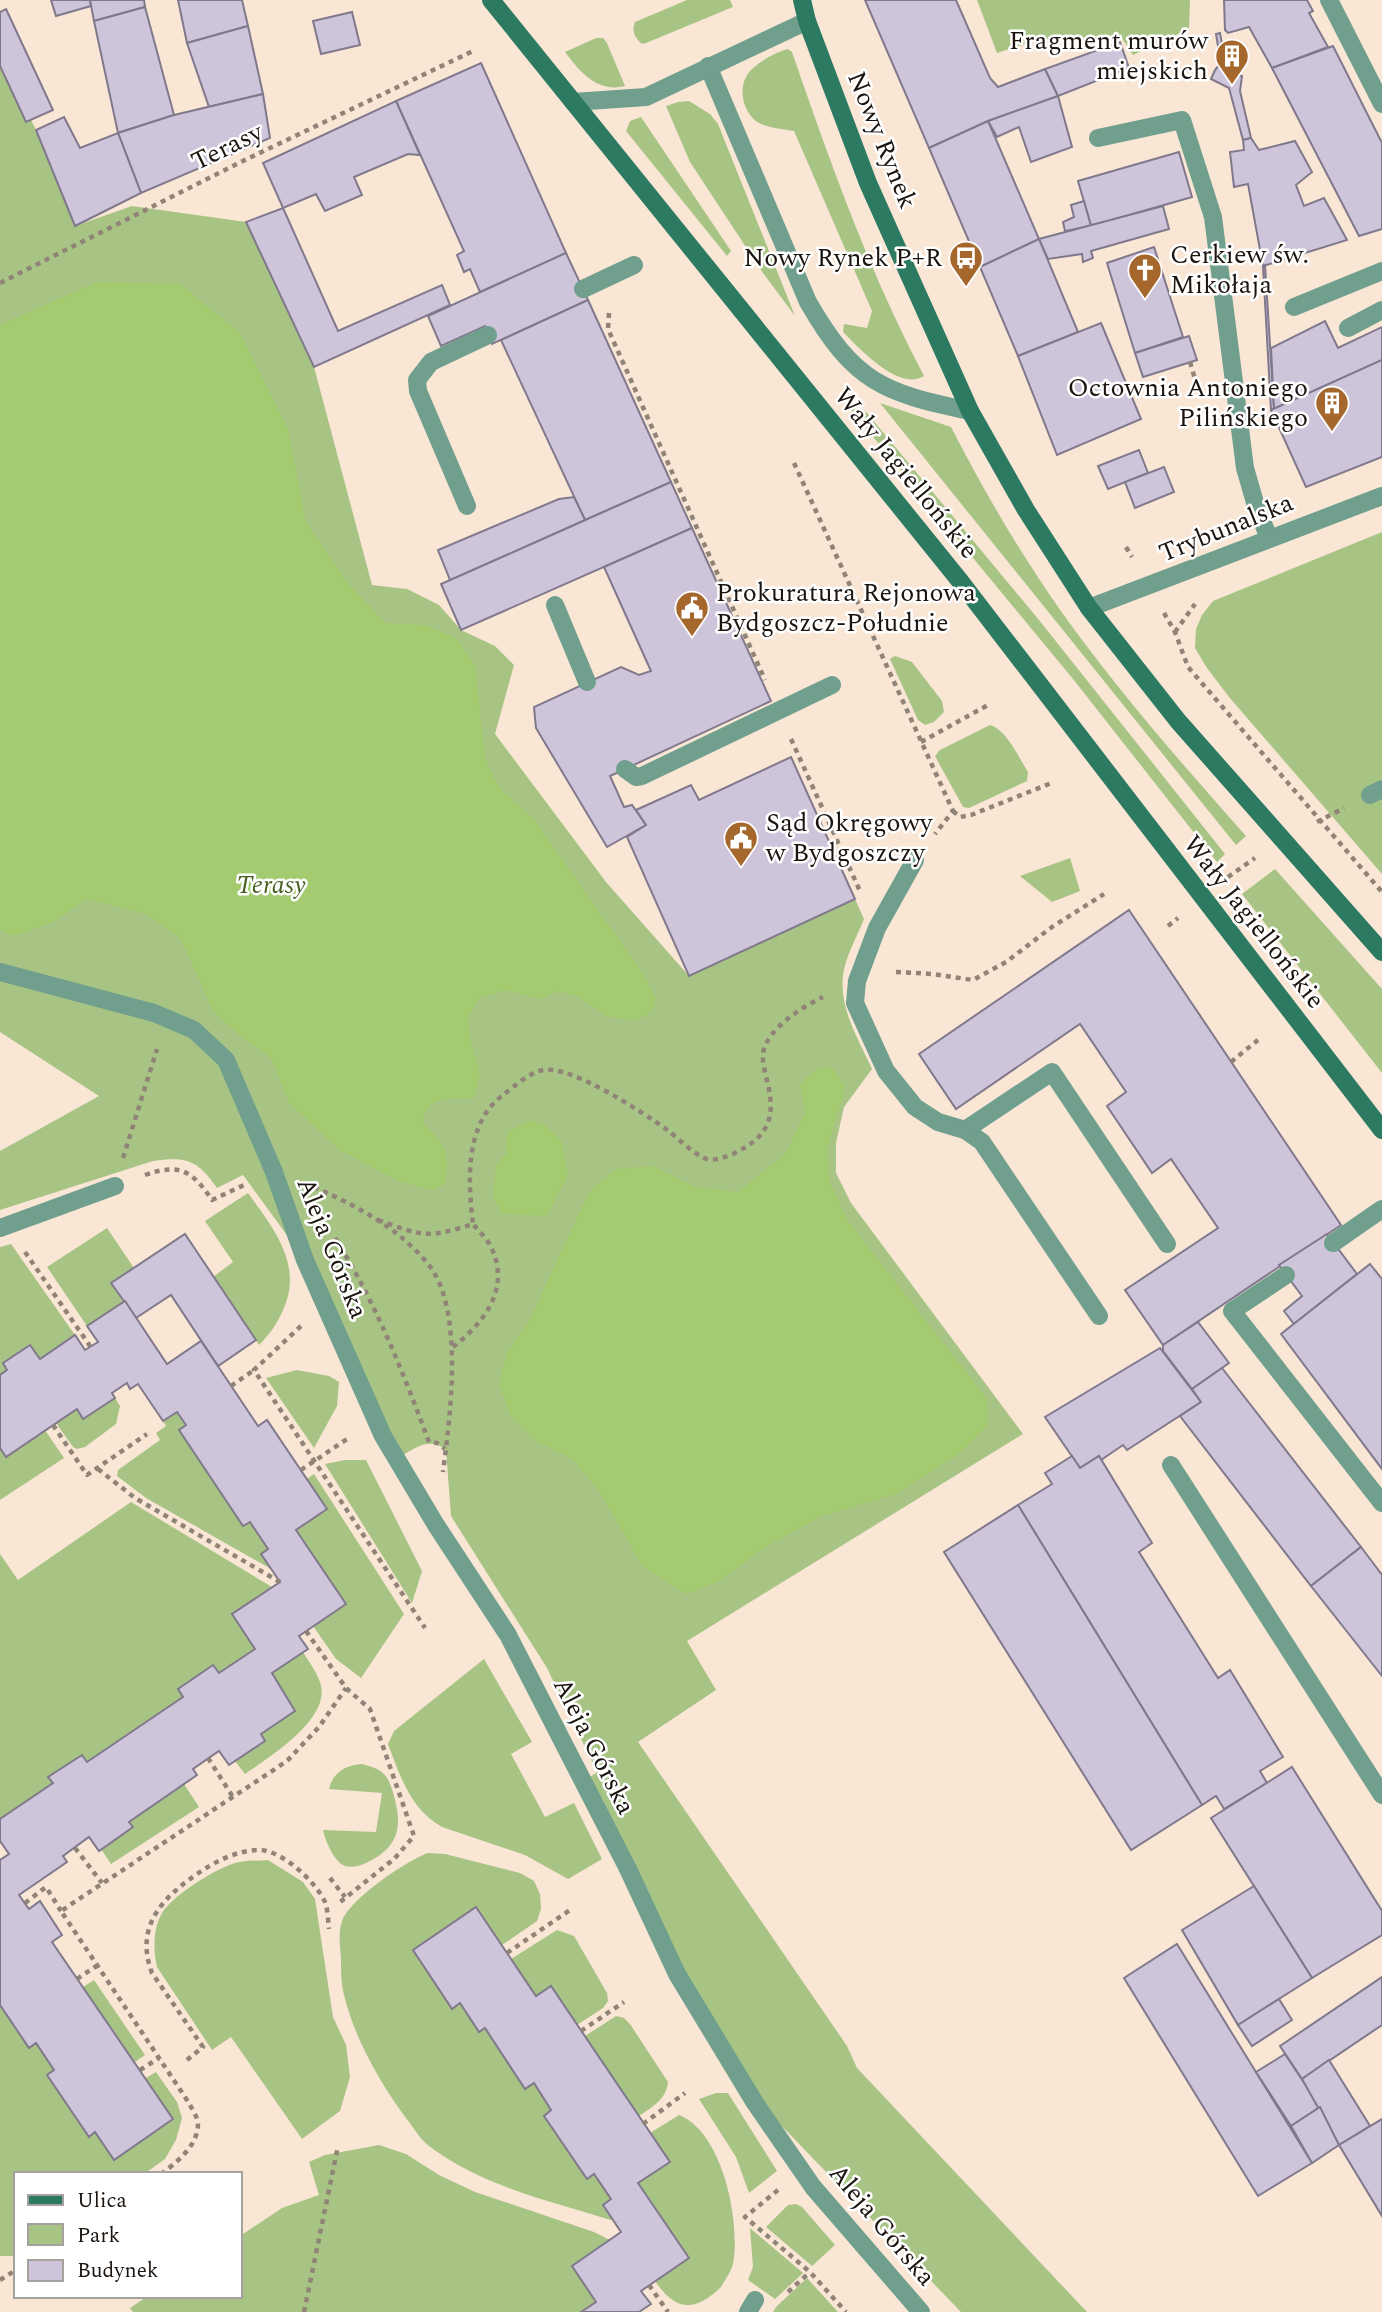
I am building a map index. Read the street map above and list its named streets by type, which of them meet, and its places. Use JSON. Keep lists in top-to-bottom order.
{
  "streets": {
    "main road": ["Nowy Rynek", "Wały Jagiellońskie"],
    "street": ["Trybunalska", "Aleja Górska"],
    "path": ["Terasy"]
  },
  "crossings": [
    ["Nowy Rynek", "Trybunalska"]
  ],
  "parks": ["Terasy"],
  "places": {
    "building": ["Fragment murów miejskich", "Octownia Antoniego Pilińskiego"],
    "bus stop": ["Nowy Rynek P+R"],
    "church": ["Cerkiew św. Mikołaja"],
    "public building": ["Prokuratura Rejonowa Bydgoszcz-Południe", "Sąd Okręgowy w Bydgoszczy"]
  },
  "legend": ["Ulica", "Park", "Budynek"]
}
